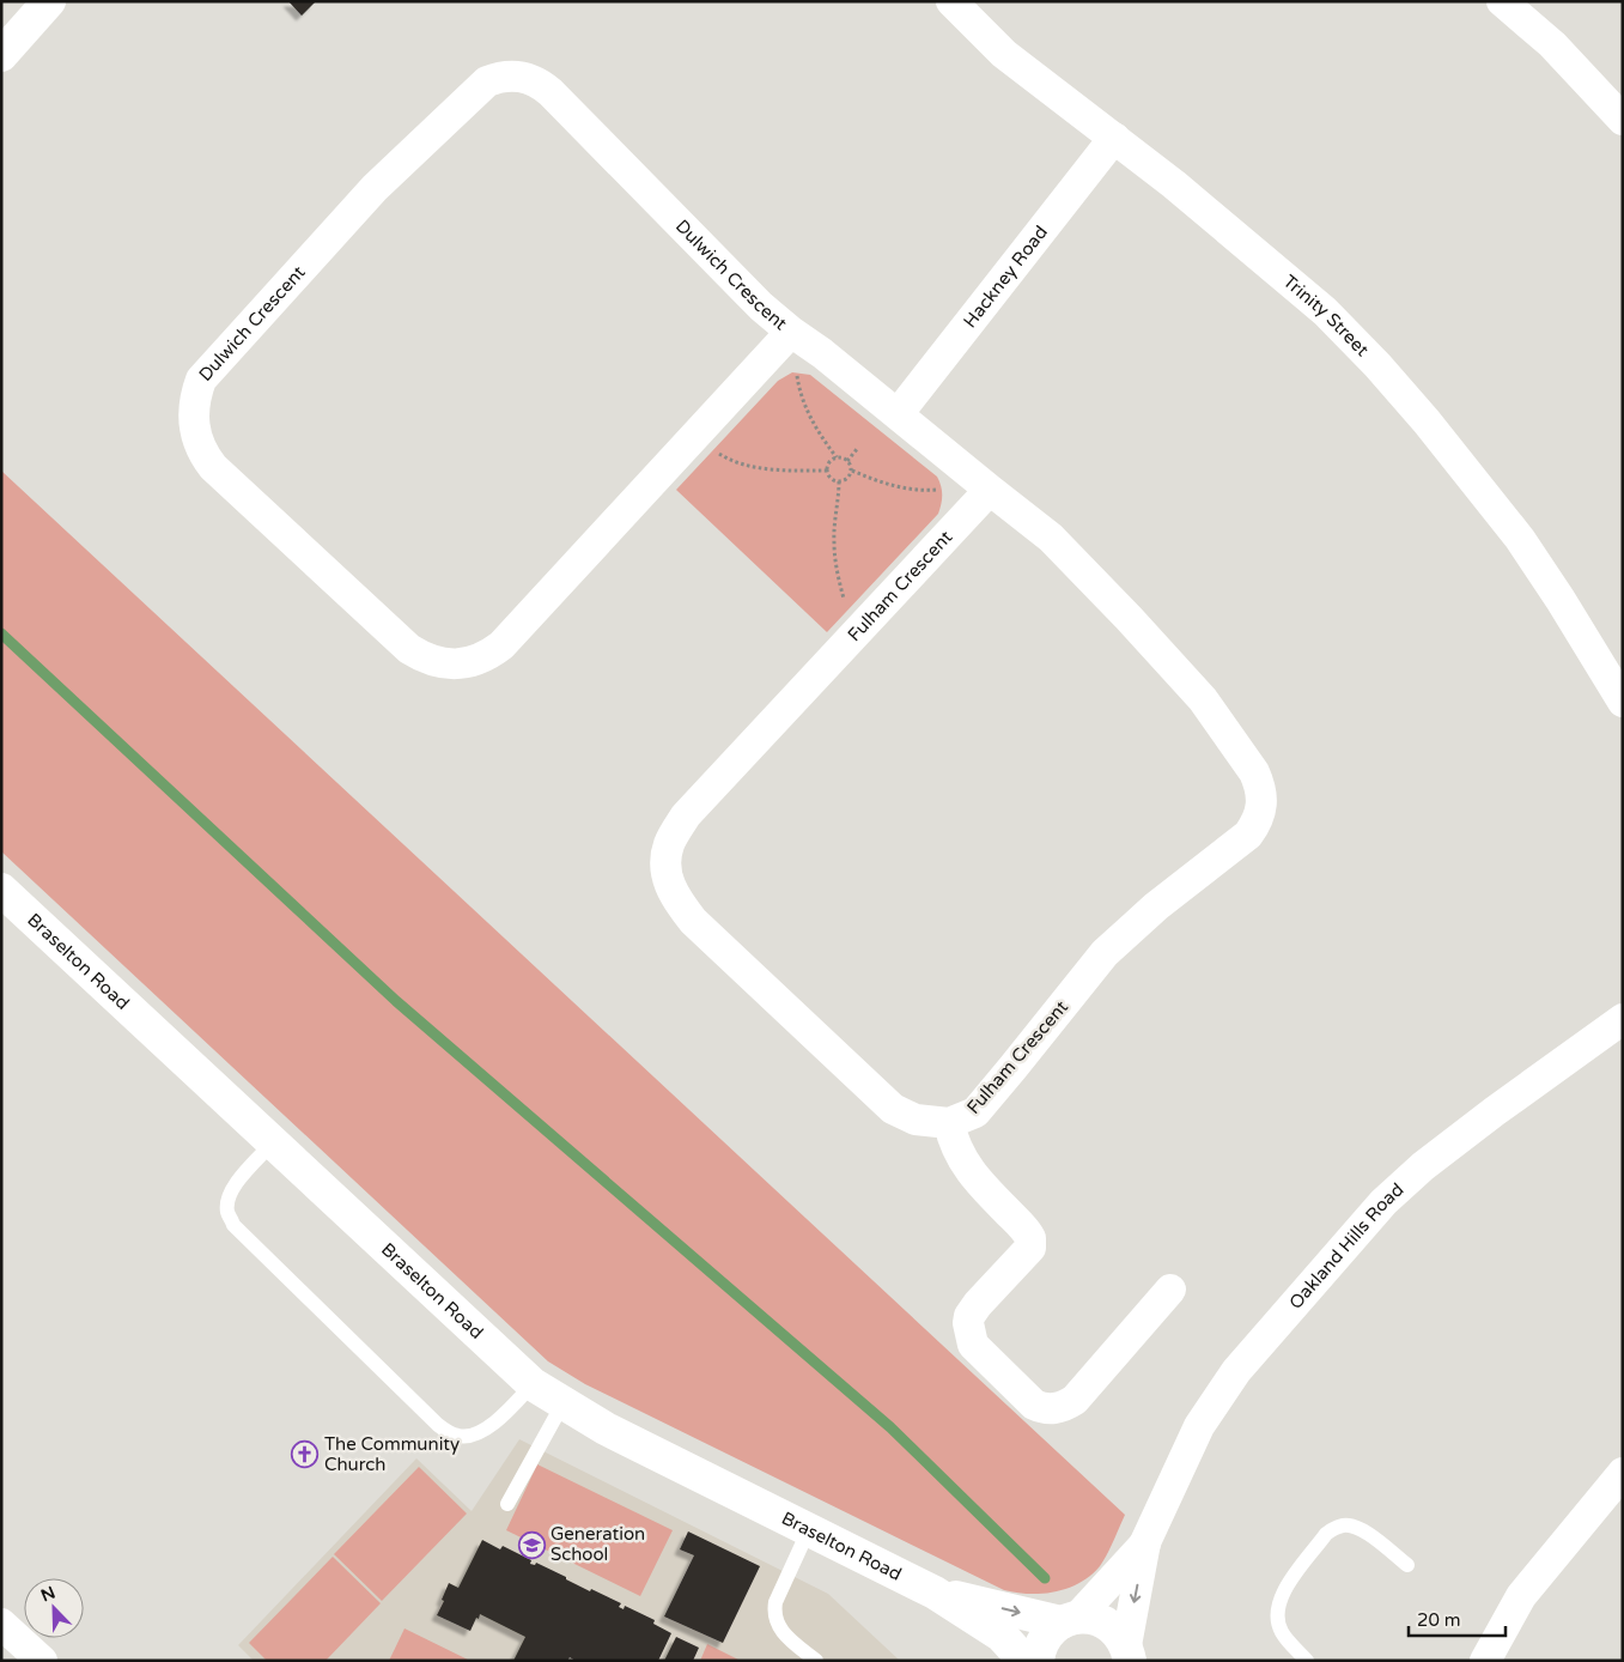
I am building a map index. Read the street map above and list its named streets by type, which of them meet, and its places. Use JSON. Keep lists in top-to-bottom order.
{
  "streets": {
    "street": [
      "Dulwich Crescent",
      "Hackney Road",
      "Trinity Street",
      "Fulham Crescent",
      "Braselton Road",
      "Oakland Hills Road"
    ]
  },
  "crossings": [
    ["Dulwich Crescent", "Hackney Road"],
    ["Dulwich Crescent", "Fulham Crescent"],
    ["Hackney Road", "Trinity Street"],
    ["Hackney Road", "Fulham Crescent"],
    ["Braselton Road", "Oakland Hills Road"]
  ],
  "places": {
    "church": ["The Community Church"],
    "school or university": ["Generation School"]
  },
  "scale_bar": "20 m",
  "north": "top left"
}
